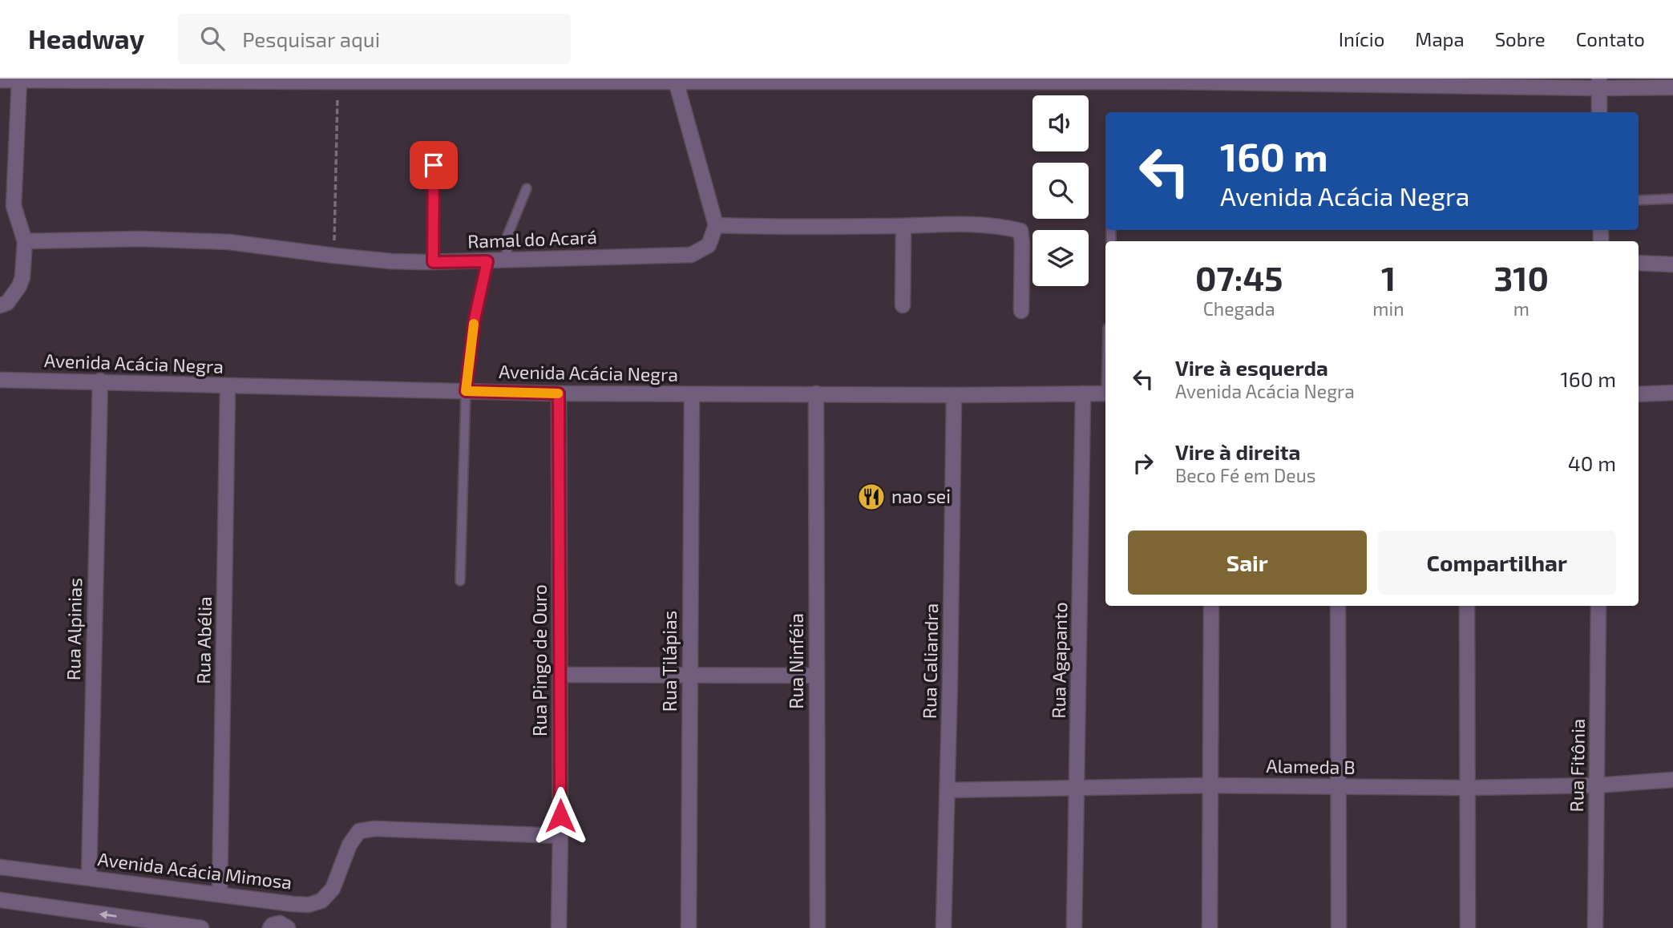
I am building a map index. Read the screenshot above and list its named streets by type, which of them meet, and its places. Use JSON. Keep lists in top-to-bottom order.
{
  "streets": {
    "street": [
      "Ramal do Acará",
      "Avenida Acácia Negra",
      "Rua Alpinias",
      "Rua Abélia",
      "Rua Pingo de Ouro",
      "Rua Agapanto",
      "Rua Tilápias",
      "Rua Ninféia",
      "Rua Caliandra",
      "Rua Fitônia",
      "Alameda B",
      "Avenida Acácia Mimosa"
    ]
  },
  "crossings": [
    ["Avenida Acácia Negra", "Rua Alpinias"],
    ["Avenida Acácia Negra", "Rua Abélia"],
    ["Avenida Acácia Negra", "Rua Pingo de Ouro"],
    ["Avenida Acácia Negra", "Rua Agapanto"],
    ["Avenida Acácia Negra", "Rua Tilápias"],
    ["Avenida Acácia Negra", "Rua Ninféia"],
    ["Avenida Acácia Negra", "Rua Caliandra"],
    ["Rua Alpinias", "Avenida Acácia Mimosa"],
    ["Rua Abélia", "Avenida Acácia Mimosa"],
    ["Rua Pingo de Ouro", "Avenida Acácia Mimosa"],
    ["Rua Agapanto", "Alameda B"],
    ["Rua Caliandra", "Alameda B"],
    ["Rua Fitônia", "Alameda B"]
  ],
  "places": {
    "restaurant": ["nao sei"]
  },
  "page": {
    "header": "Headway",
    "search": "Pesquisar aqui",
    "nav": [
      "Início",
      "Mapa",
      "Sobre",
      "Contato"
    ],
    "turn": ["160 m", "Avenida Acácia Negra"],
    "eta": [
      "07:45",
      "Chegada",
      "1",
      "min",
      "310",
      "m"
    ],
    "list": [
      {
        "name": "Vire à esquerda",
        "note": "Avenida Acácia Negra",
        "value": "160 m"
      },
      {
        "name": "Vire à direita",
        "note": "Beco Fé em Deus",
        "value": "40 m"
      }
    ],
    "buttons": ["Sair", "Compartilhar"]
  }
}
